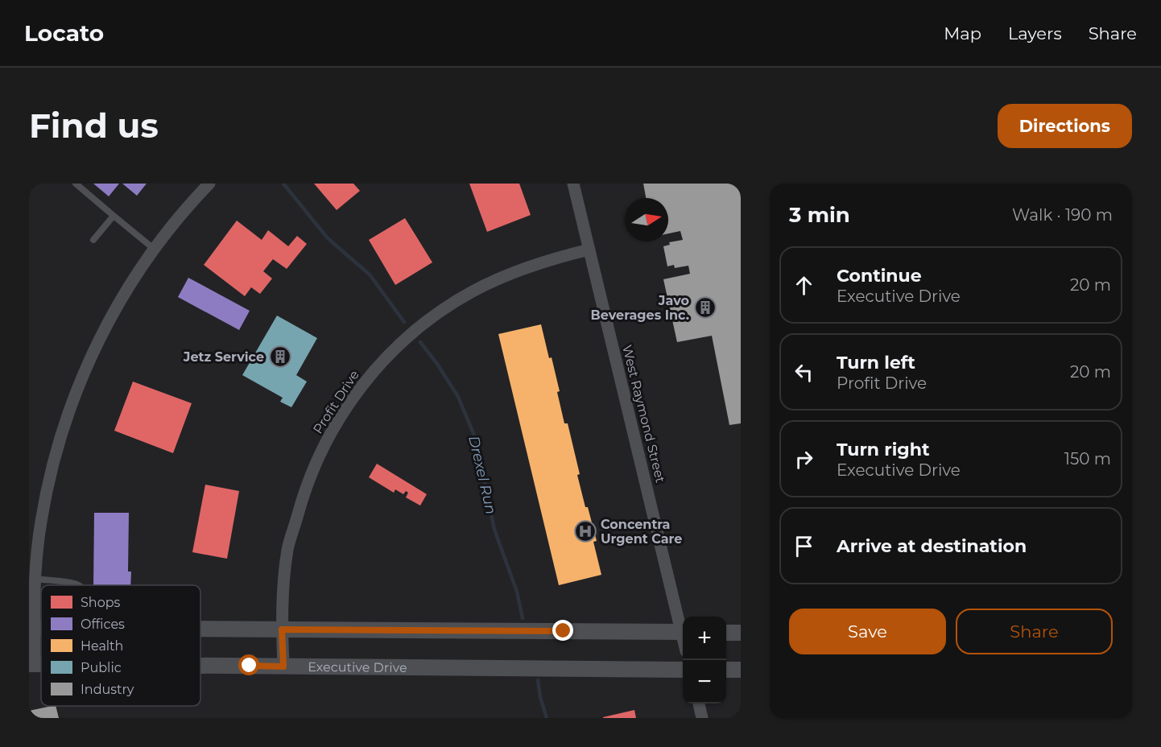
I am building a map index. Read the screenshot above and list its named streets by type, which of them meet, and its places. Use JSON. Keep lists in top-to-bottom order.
{
  "streets": {
    "street": ["Profit Drive", "West Raymond Street", "Executive Drive"]
  },
  "crossings": [
    ["Profit Drive", "West Raymond Street"],
    ["Profit Drive", "Executive Drive"]
  ],
  "water": ["Drexel Run"],
  "places": {
    "building": ["Javo Beverages Inc.", "Jetz Service"],
    "hospital": ["Concentra Urgent Care"]
  },
  "legend": [
    "Shops",
    "Offices",
    "Health",
    "Public",
    "Industry"
  ],
  "north": "right",
  "page": {
    "header": "Locato",
    "nav": ["Map", "Layers", "Share"],
    "buttons": [
      "Directions",
      ["Save", "Share"]
    ],
    "title": "Find us",
    "heading": ["3 min", "Walk · 190 m"],
    "list": [
      ["Continue", "Executive Drive", "20 m"],
      ["Turn left", "Profit Drive", "20 m"],
      ["Turn right", "Executive Drive", "150 m"],
      "Arrive at destination"
    ],
    "map_buttons": ["+", "−"]
  }
}
